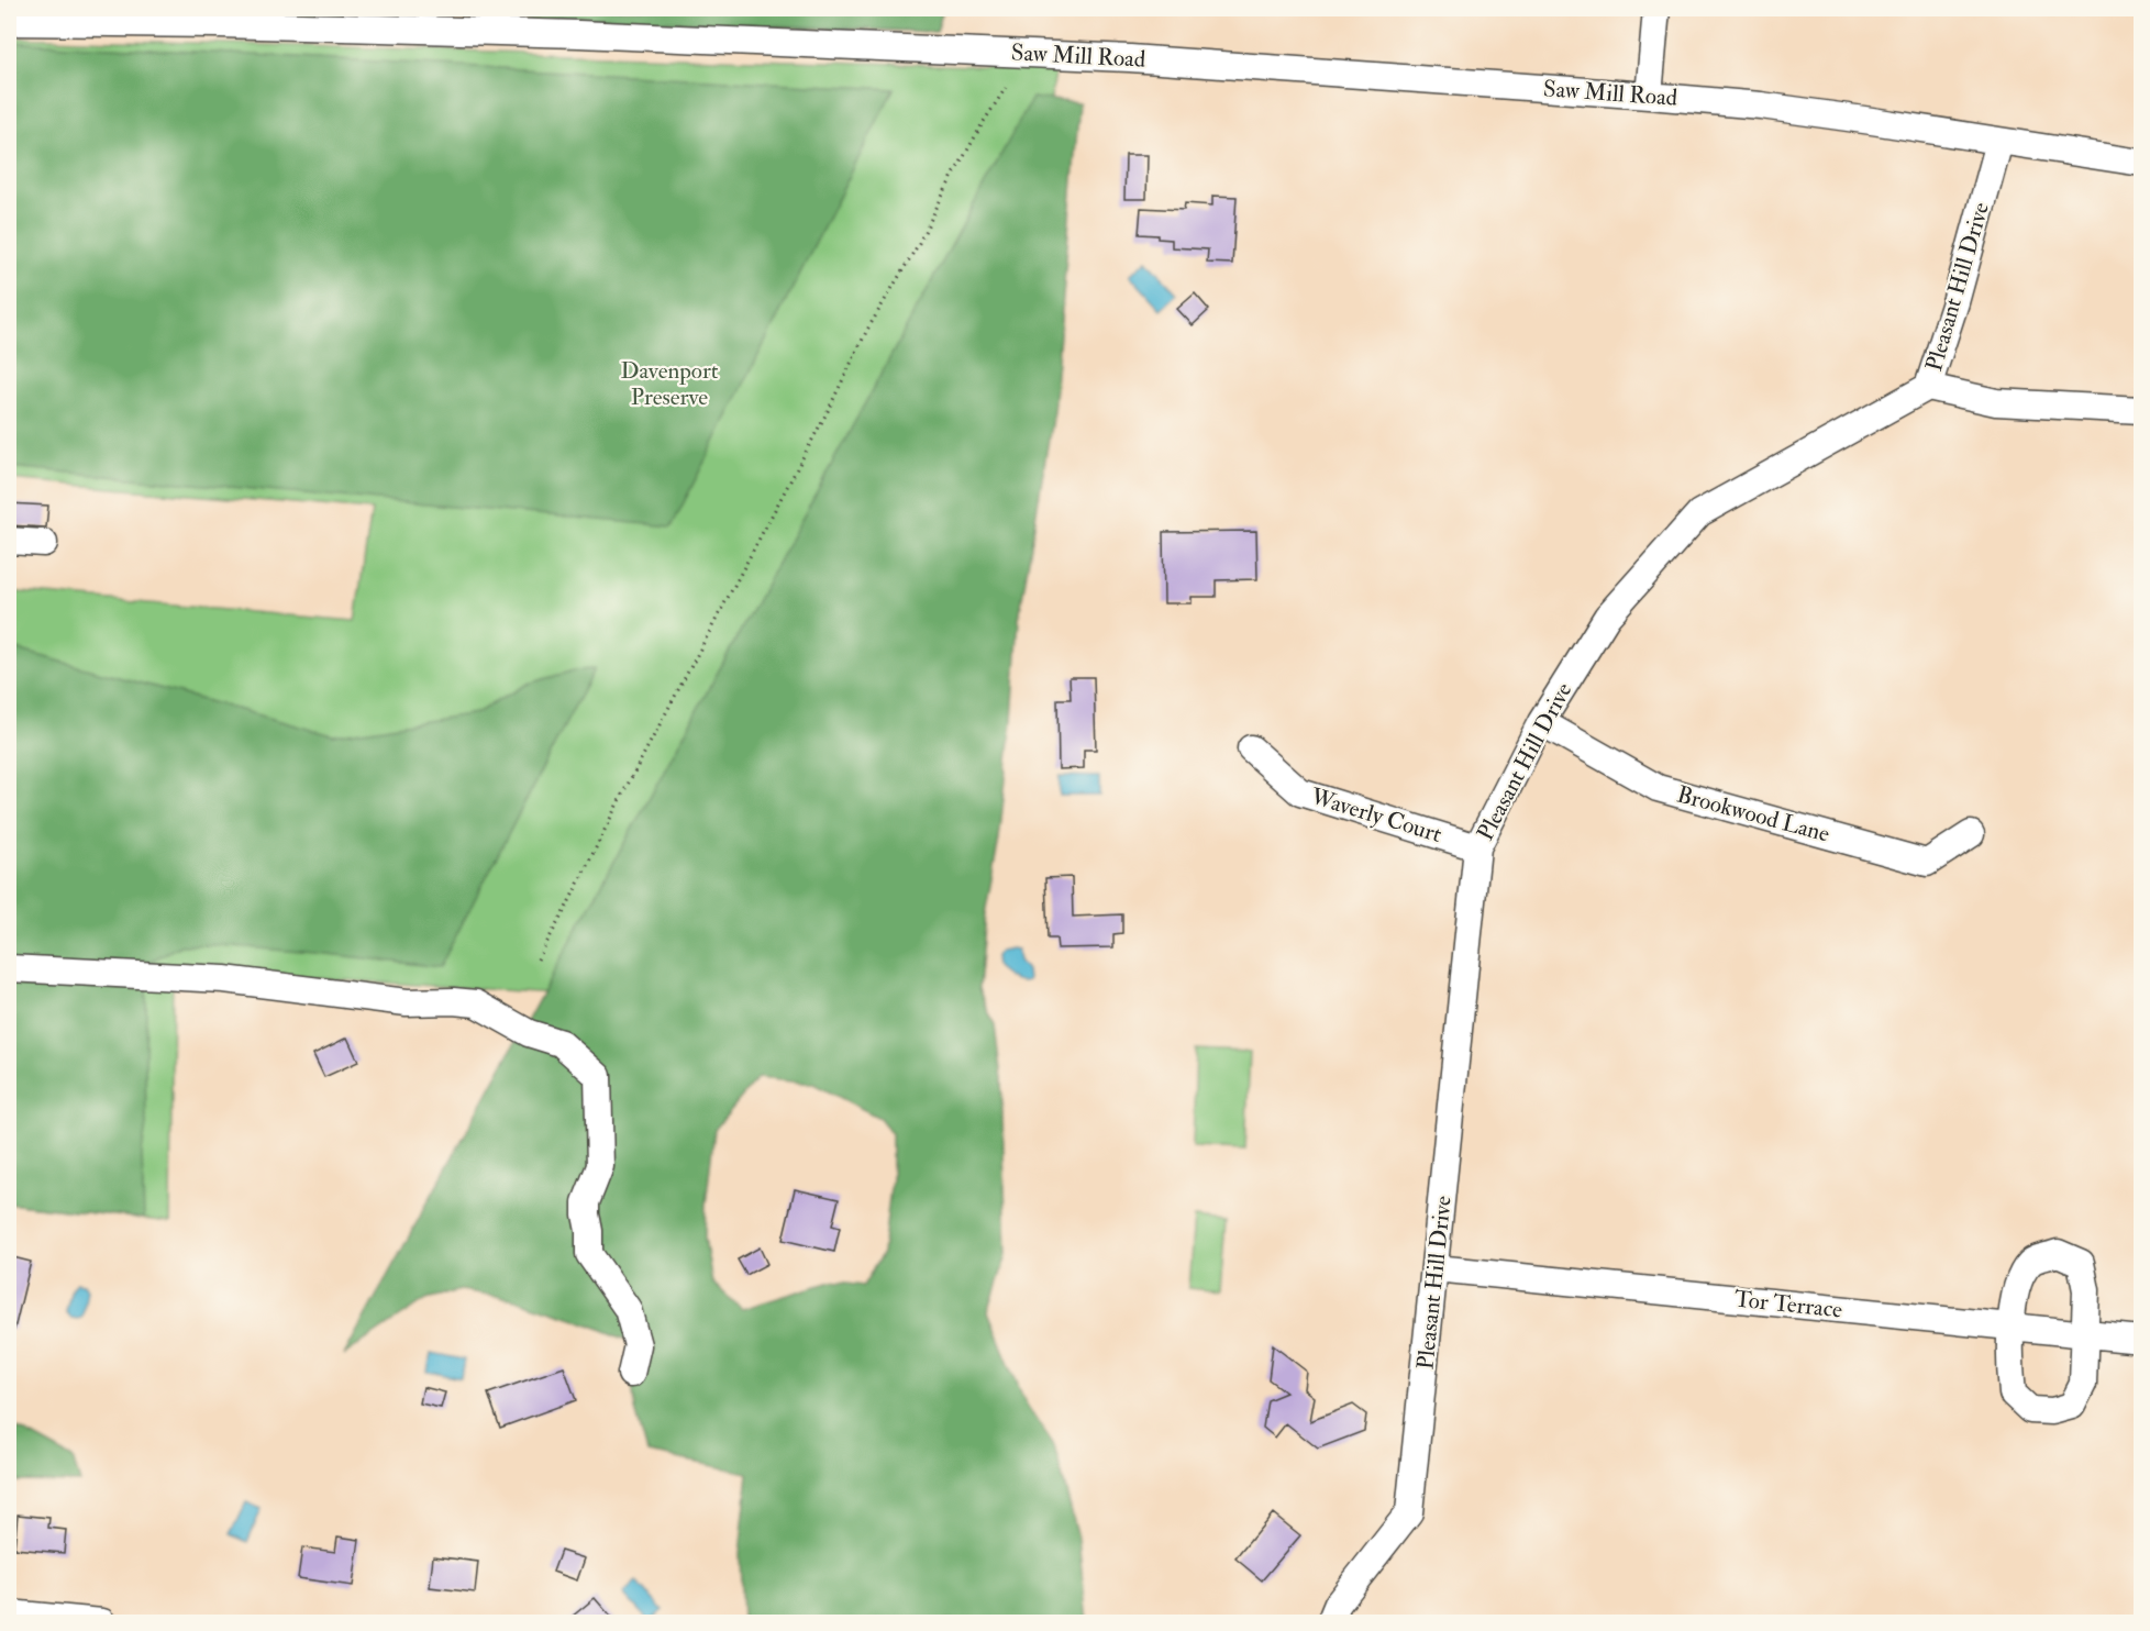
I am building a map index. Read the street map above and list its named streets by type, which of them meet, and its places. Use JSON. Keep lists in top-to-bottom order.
{
  "streets": {
    "street": [
      "Saw Mill Road",
      "Pleasant Hill Drive",
      "Brookwood Lane",
      "Waverly Court",
      "Tor Terrace"
    ]
  },
  "crossings": [
    ["Saw Mill Road", "Pleasant Hill Drive"],
    ["Pleasant Hill Drive", "Brookwood Lane"],
    ["Pleasant Hill Drive", "Waverly Court"],
    ["Pleasant Hill Drive", "Tor Terrace"]
  ],
  "parks": ["Davenport Preserve"]
}
